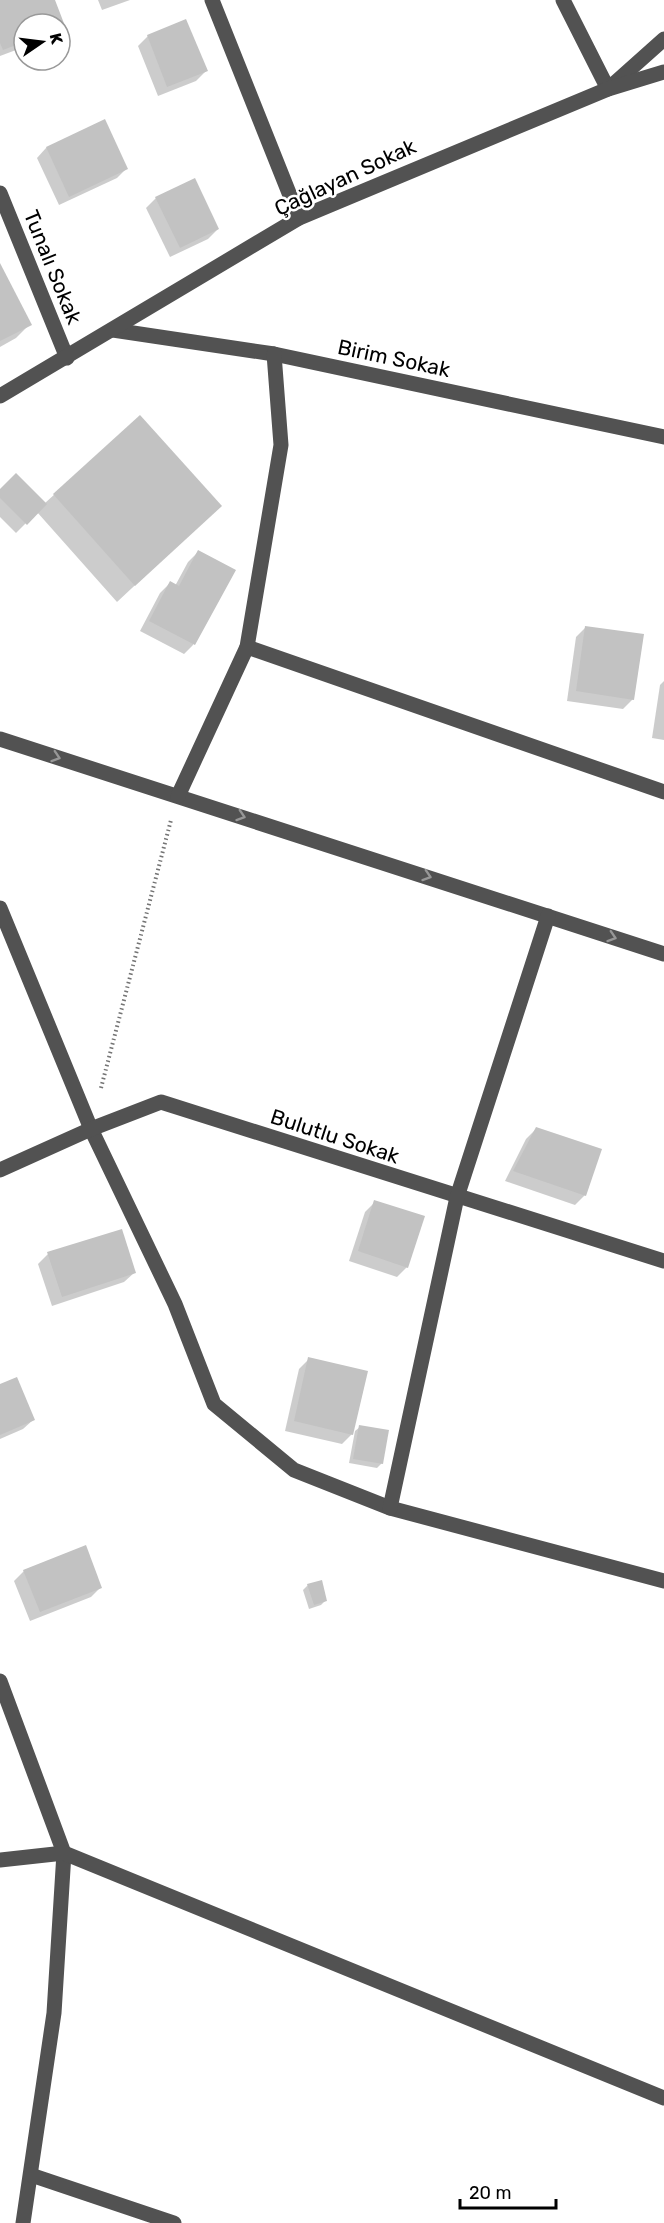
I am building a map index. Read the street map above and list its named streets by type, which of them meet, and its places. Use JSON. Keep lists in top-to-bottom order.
{
  "streets": {
    "street": [
      "Çağlayan Sokak",
      "Tunalı Sokak",
      "Birim Sokak",
      "Bulutlu Sokak"
    ]
  },
  "crossings": [
    ["Çağlayan Sokak", "Tunalı Sokak"],
    ["Çağlayan Sokak", "Birim Sokak"]
  ],
  "scale_bar": "20 m",
  "north": "right"
}
